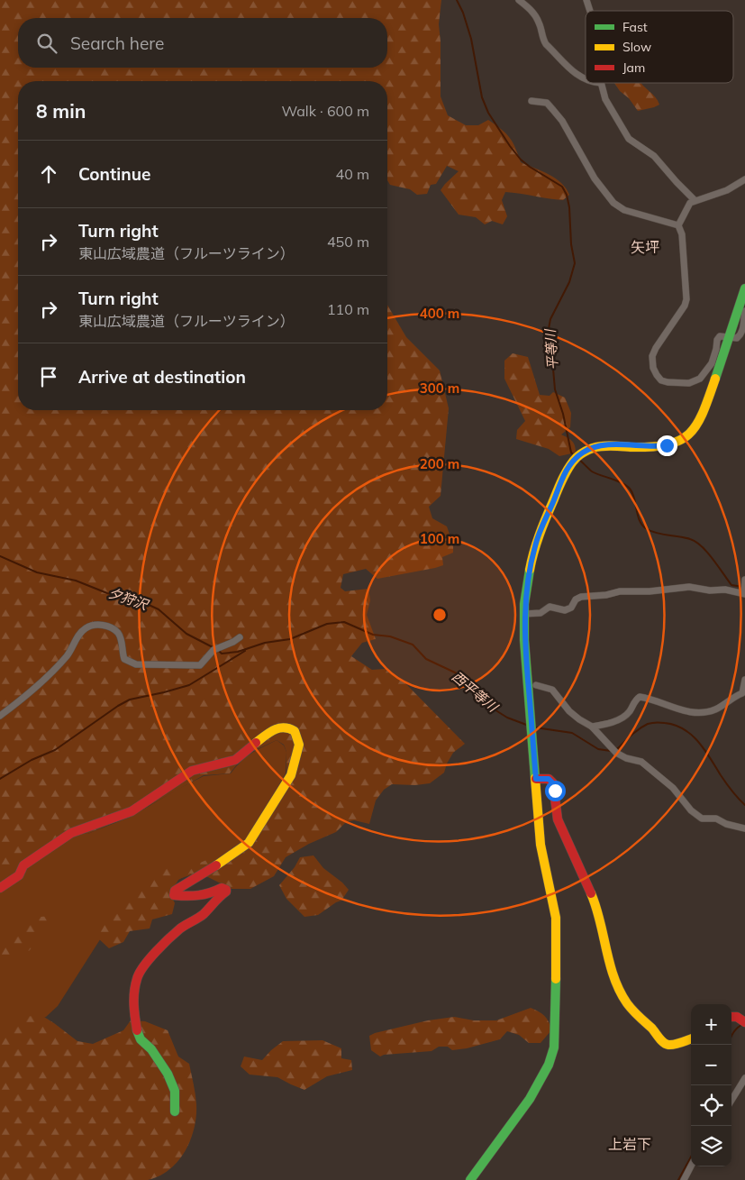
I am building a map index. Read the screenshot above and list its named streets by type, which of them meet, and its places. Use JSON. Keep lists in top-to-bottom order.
{
  "districts": ["矢坪", "上岩下"],
  "water": ["平等川", "夕狩沢", "西平等川"],
  "legend": ["Fast", "Slow", "Jam"],
  "page": {
    "search": "Search here",
    "heading": ["8 min", "Walk · 600 m"],
    "list": [
      ["Continue", "40 m"],
      ["Turn right", "東山広域農道（フルーツライン）", "450 m"],
      ["Turn right", "東山広域農道（フルーツライン）", "110 m"],
      "Arrive at destination"
    ],
    "map_buttons": ["+", "−"]
  },
  "rings": [
    "400 m",
    "300 m",
    "200 m",
    "100 m"
  ]
}
